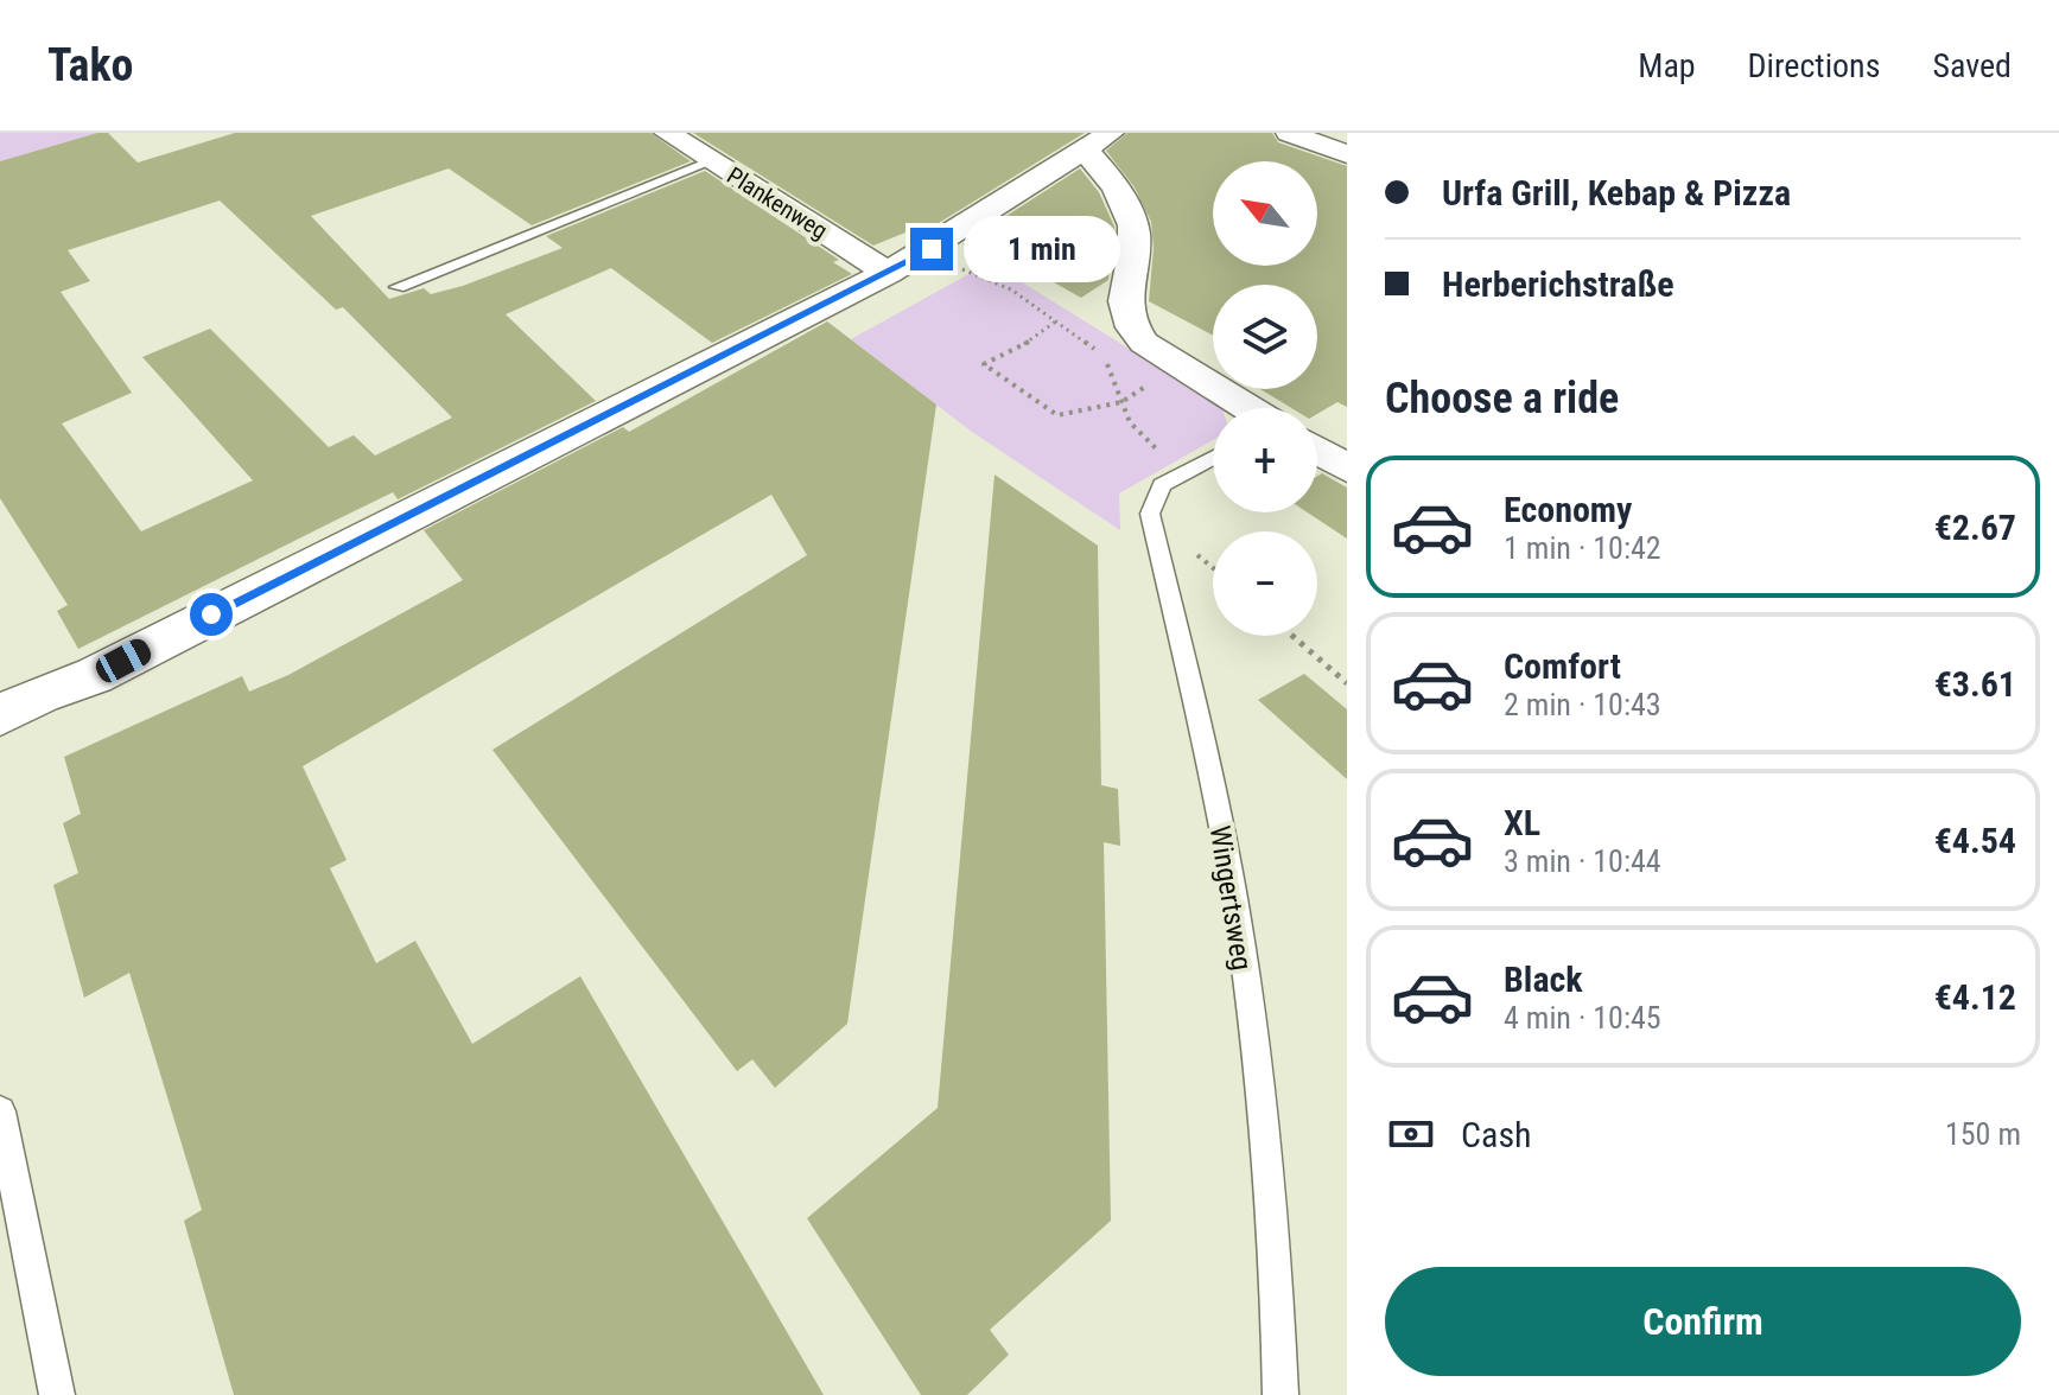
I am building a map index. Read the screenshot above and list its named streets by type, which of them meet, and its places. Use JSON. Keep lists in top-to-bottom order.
{
  "streets": {
    "street": ["Plankenweg"],
    "lane": ["Wingertsweg"]
  },
  "north": "top left",
  "page": {
    "header": "Tako",
    "nav": ["Map", "Directions", "Saved"],
    "banner": ["Urfa Grill, Kebap & Pizza", "Herberichstraße"],
    "map_buttons": ["+", "−"],
    "bubble": "1 min",
    "heading": "Choose a ride",
    "list": [
      {
        "name": "Economy",
        "note": "1 min · 10:42",
        "value": "€2.67"
      },
      {
        "name": "Comfort",
        "note": "2 min · 10:43",
        "value": "€3.61"
      },
      {
        "name": "XL",
        "note": "3 min · 10:44",
        "value": "€4.54"
      },
      {
        "name": "Black",
        "note": "4 min · 10:45",
        "value": "€4.12"
      }
    ],
    "pay": ["Cash", "150 m"],
    "buttons": "Confirm"
  }
}
